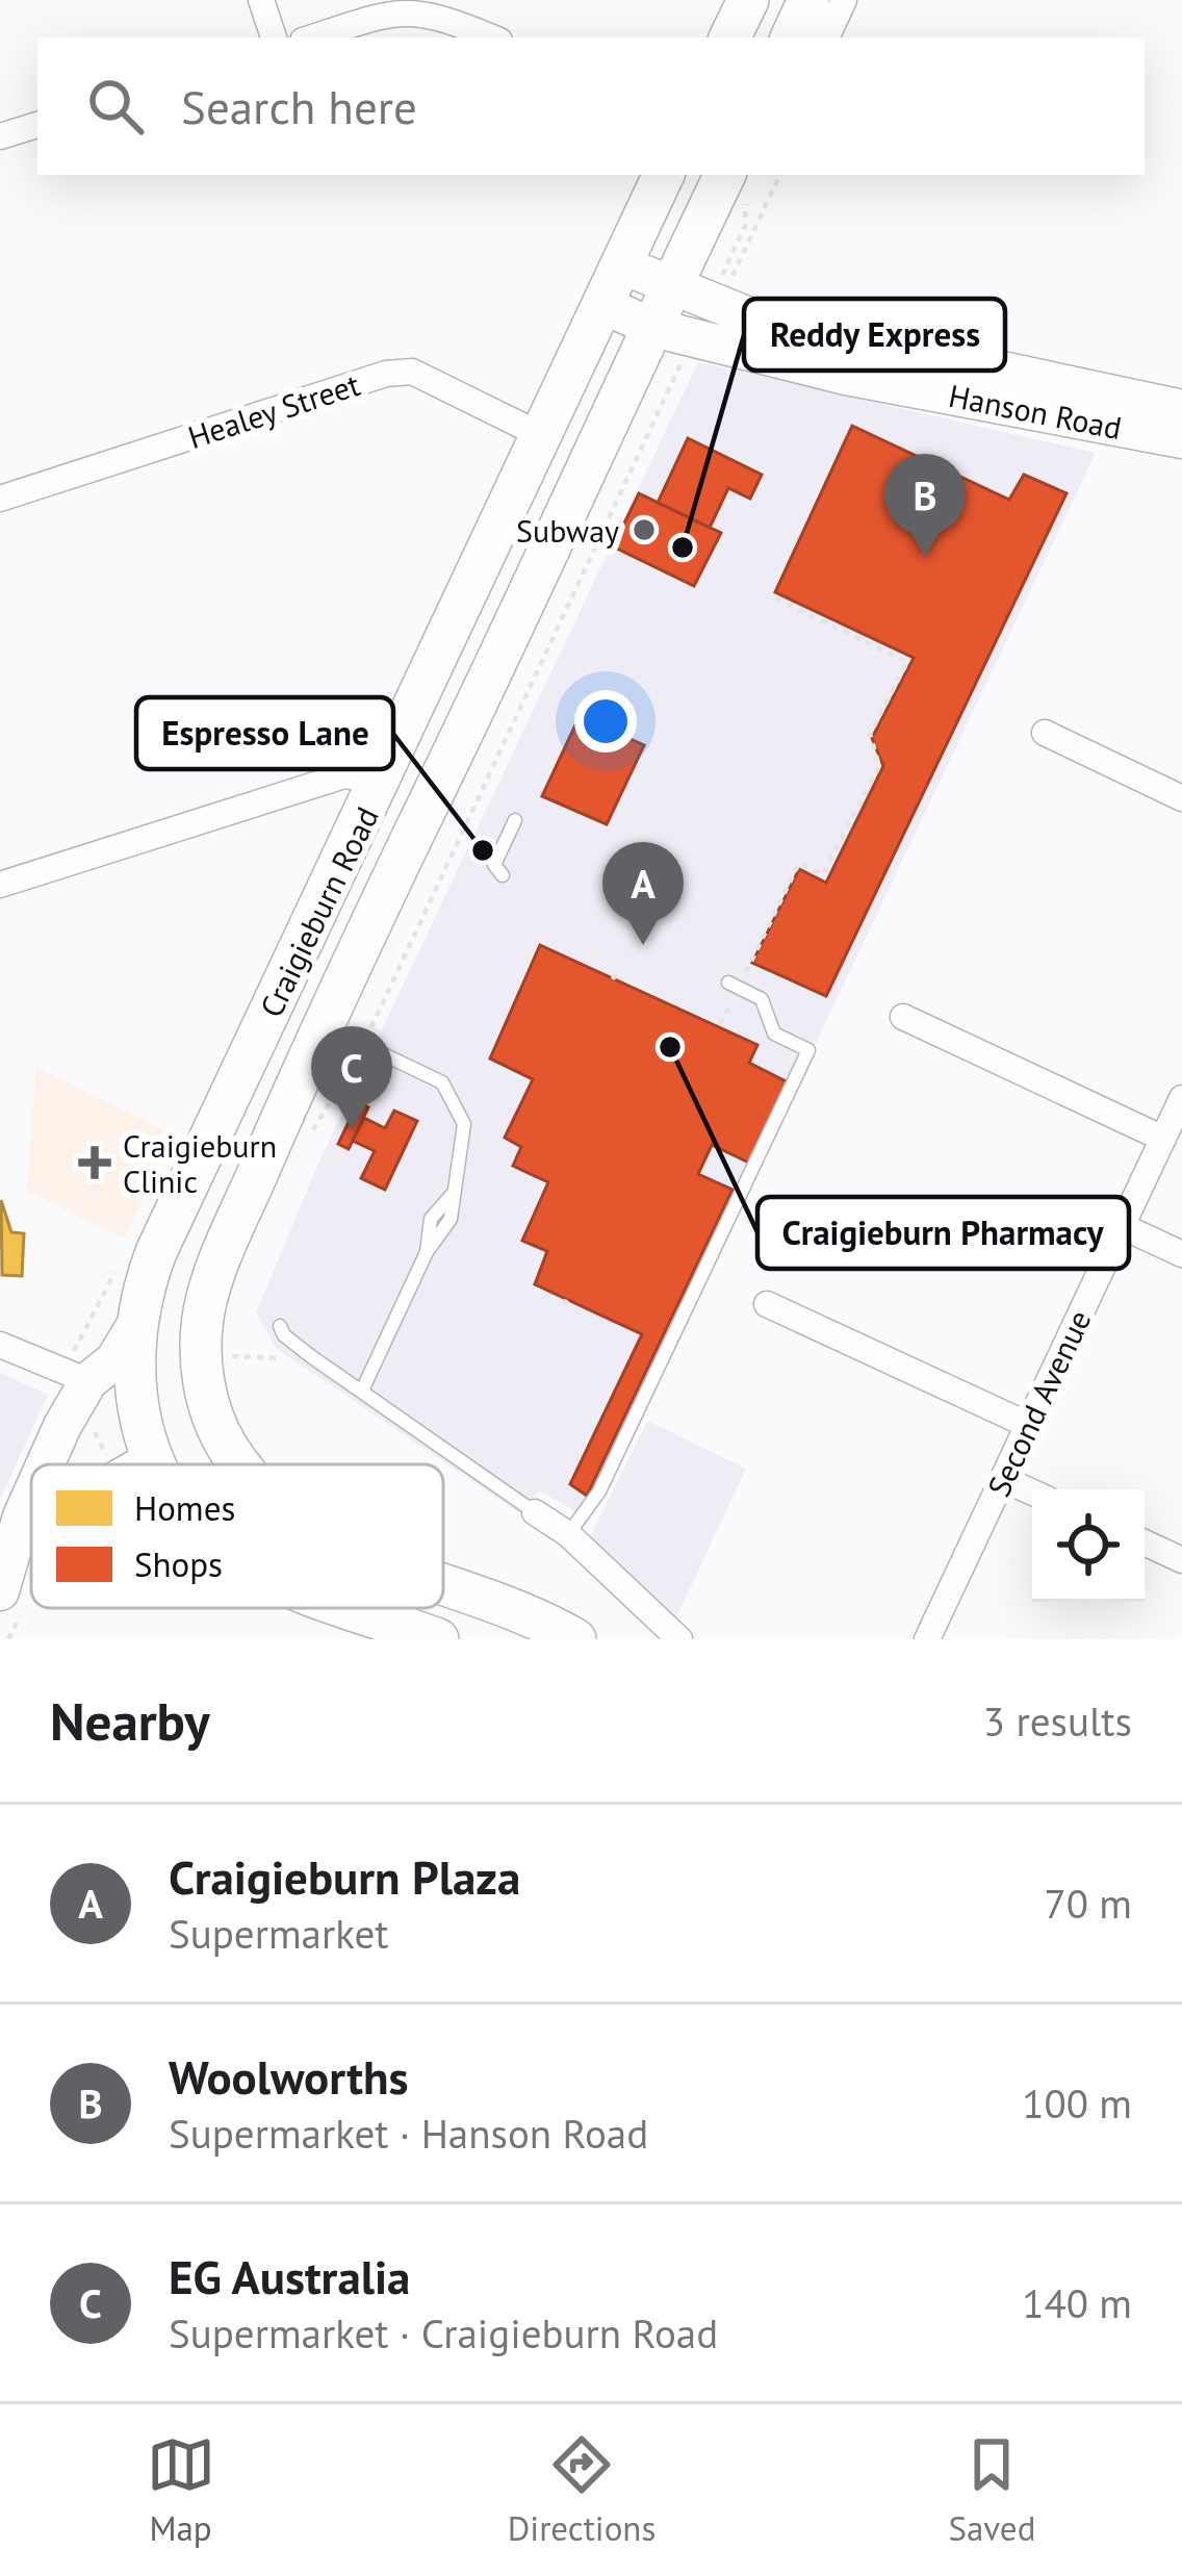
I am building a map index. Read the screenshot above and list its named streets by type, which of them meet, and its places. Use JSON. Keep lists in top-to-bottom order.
{
  "streets": {
    "main road": ["Craigieburn Road"],
    "street": ["Healey Street", "Hanson Road", "Second Avenue"]
  },
  "crossings": [
    ["Healey Street", "Craigieburn Road"],
    ["Hanson Road", "Craigieburn Road"]
  ],
  "places": {
    "other": [
      "Subway",
      "Reddy Express",
      "Espresso Lane",
      "Craigieburn Pharmacy"
    ],
    "health": ["Craigieburn Clinic"]
  },
  "legend": ["Homes", "Shops"],
  "page": {
    "search": "Search here",
    "pins": ["B", "A", "C"],
    "heading": ["Nearby", "3 results"],
    "list": [
      {
        "mark": "A",
        "name": "Craigieburn Plaza",
        "note": "Supermarket",
        "value": "70 m"
      },
      {
        "mark": "B",
        "name": "Woolworths",
        "note": "Supermarket · Hanson Road",
        "value": "100 m"
      },
      {
        "mark": "C",
        "name": "EG Australia",
        "note": "Supermarket · Craigieburn Road",
        "value": "140 m"
      }
    ],
    "nav": ["Map", "Directions", "Saved"]
  }
}
